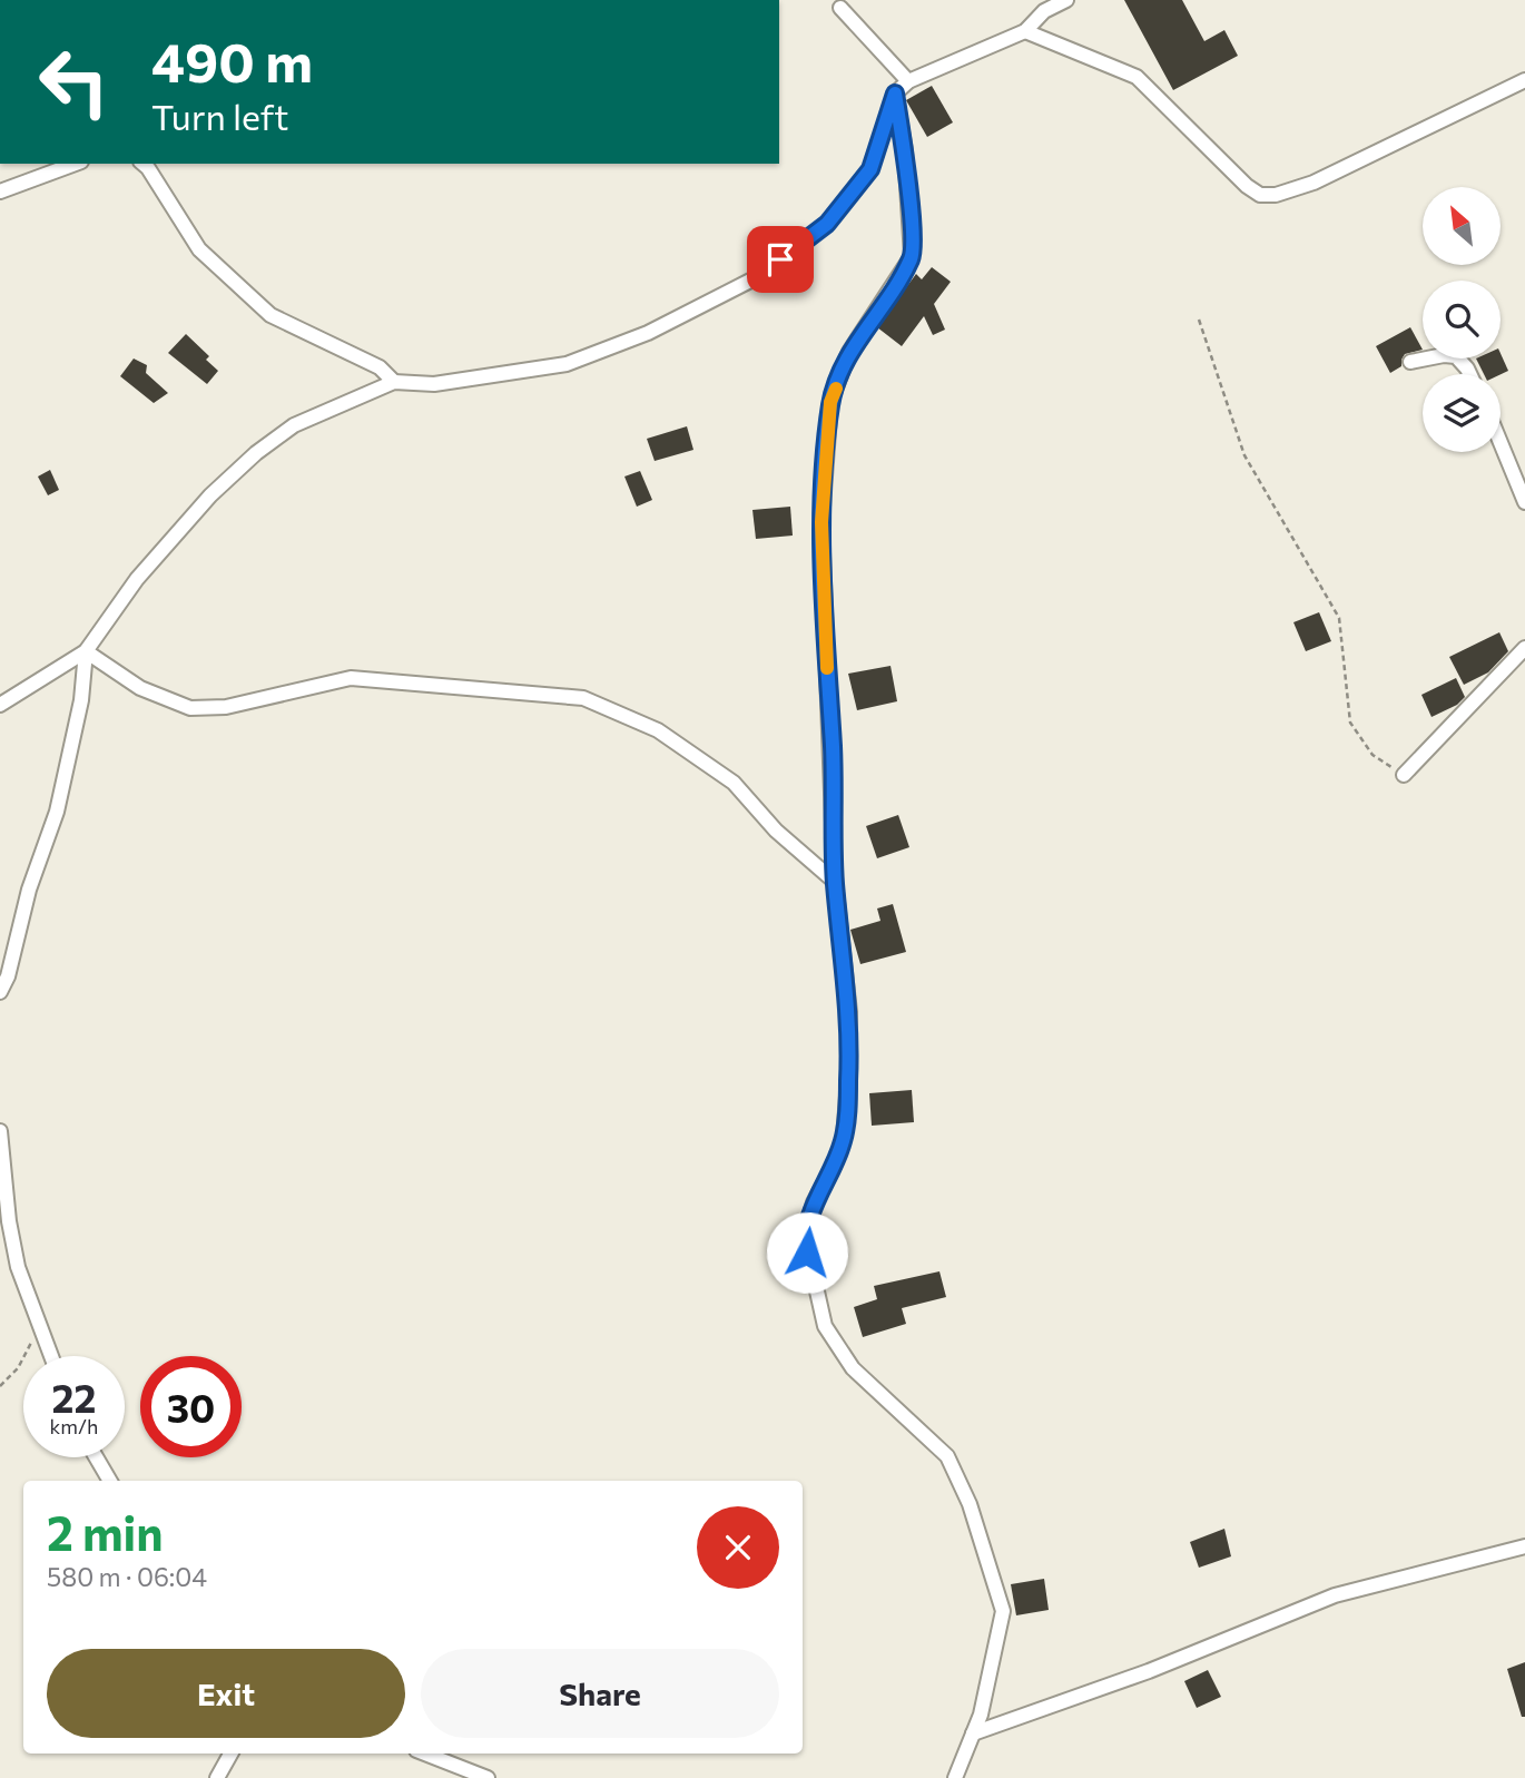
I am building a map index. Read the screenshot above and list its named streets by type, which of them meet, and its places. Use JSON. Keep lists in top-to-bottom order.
{
  "north": "top left",
  "page": {
    "turn": ["490 m", "Turn left"],
    "speed": "22 km/h",
    "limit": "30",
    "heading": ["2 min", "580 m · 06:04"],
    "buttons": ["Exit", "Share"]
  }
}
